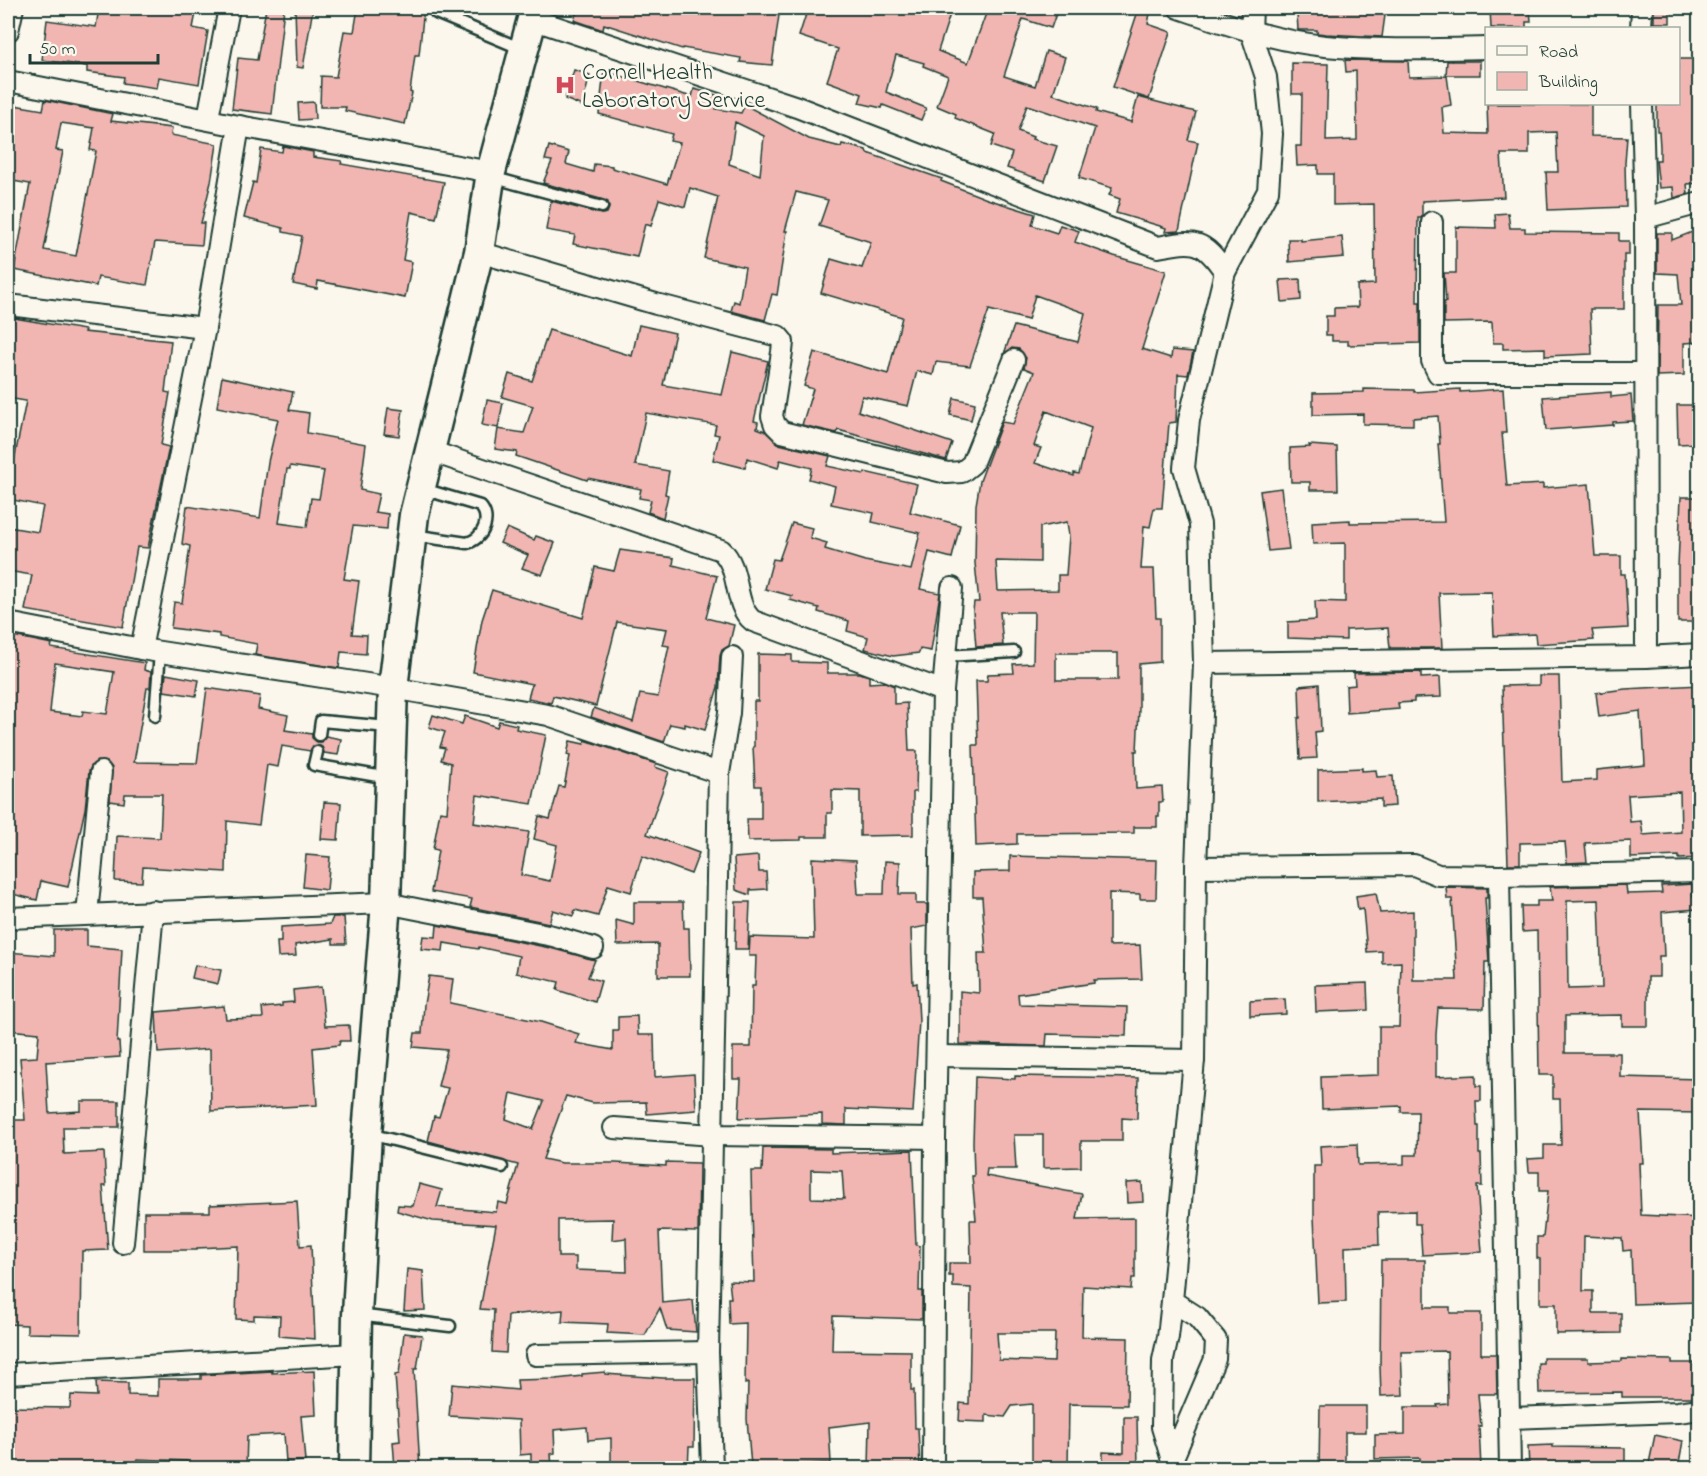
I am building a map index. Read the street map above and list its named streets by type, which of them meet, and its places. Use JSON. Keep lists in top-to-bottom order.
{
  "places": {
    "hospital": ["Cornell Health Laboratory Service"]
  },
  "legend": ["Road", "Building"],
  "scale_bar": "50 m"
}
